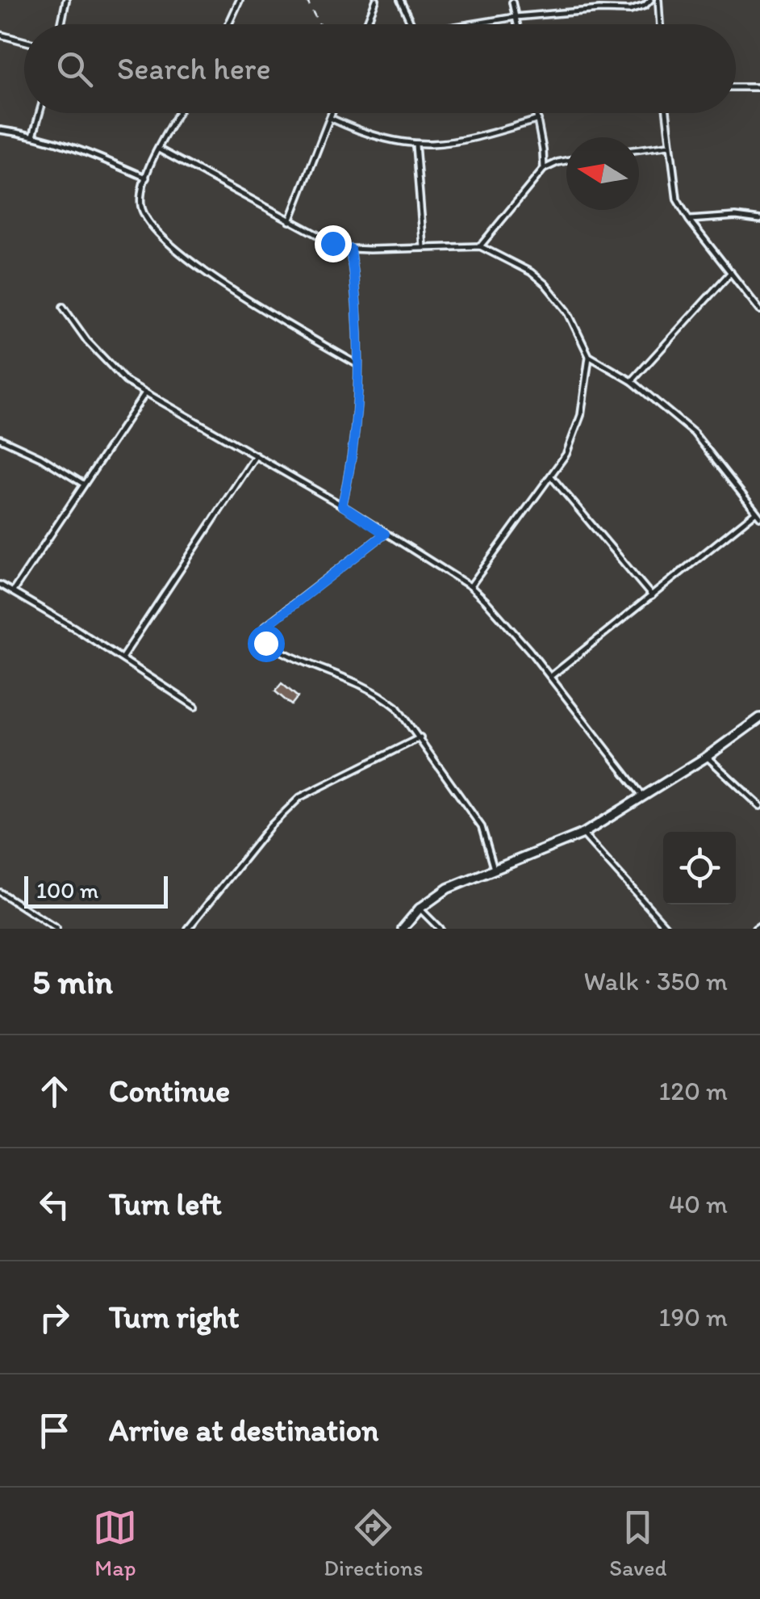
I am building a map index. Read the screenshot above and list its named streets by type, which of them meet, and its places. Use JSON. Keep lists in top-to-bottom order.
{
  "scale_bar": "100 m",
  "north": "left",
  "page": {
    "search": "Search here",
    "scale": "100 m",
    "heading": ["5 min", "Walk · 350 m"],
    "list": [
      ["Continue", "120 m"],
      ["Turn left", "40 m"],
      ["Turn right", "190 m"],
      "Arrive at destination"
    ],
    "nav": ["Map", "Directions", "Saved"]
  }
}
